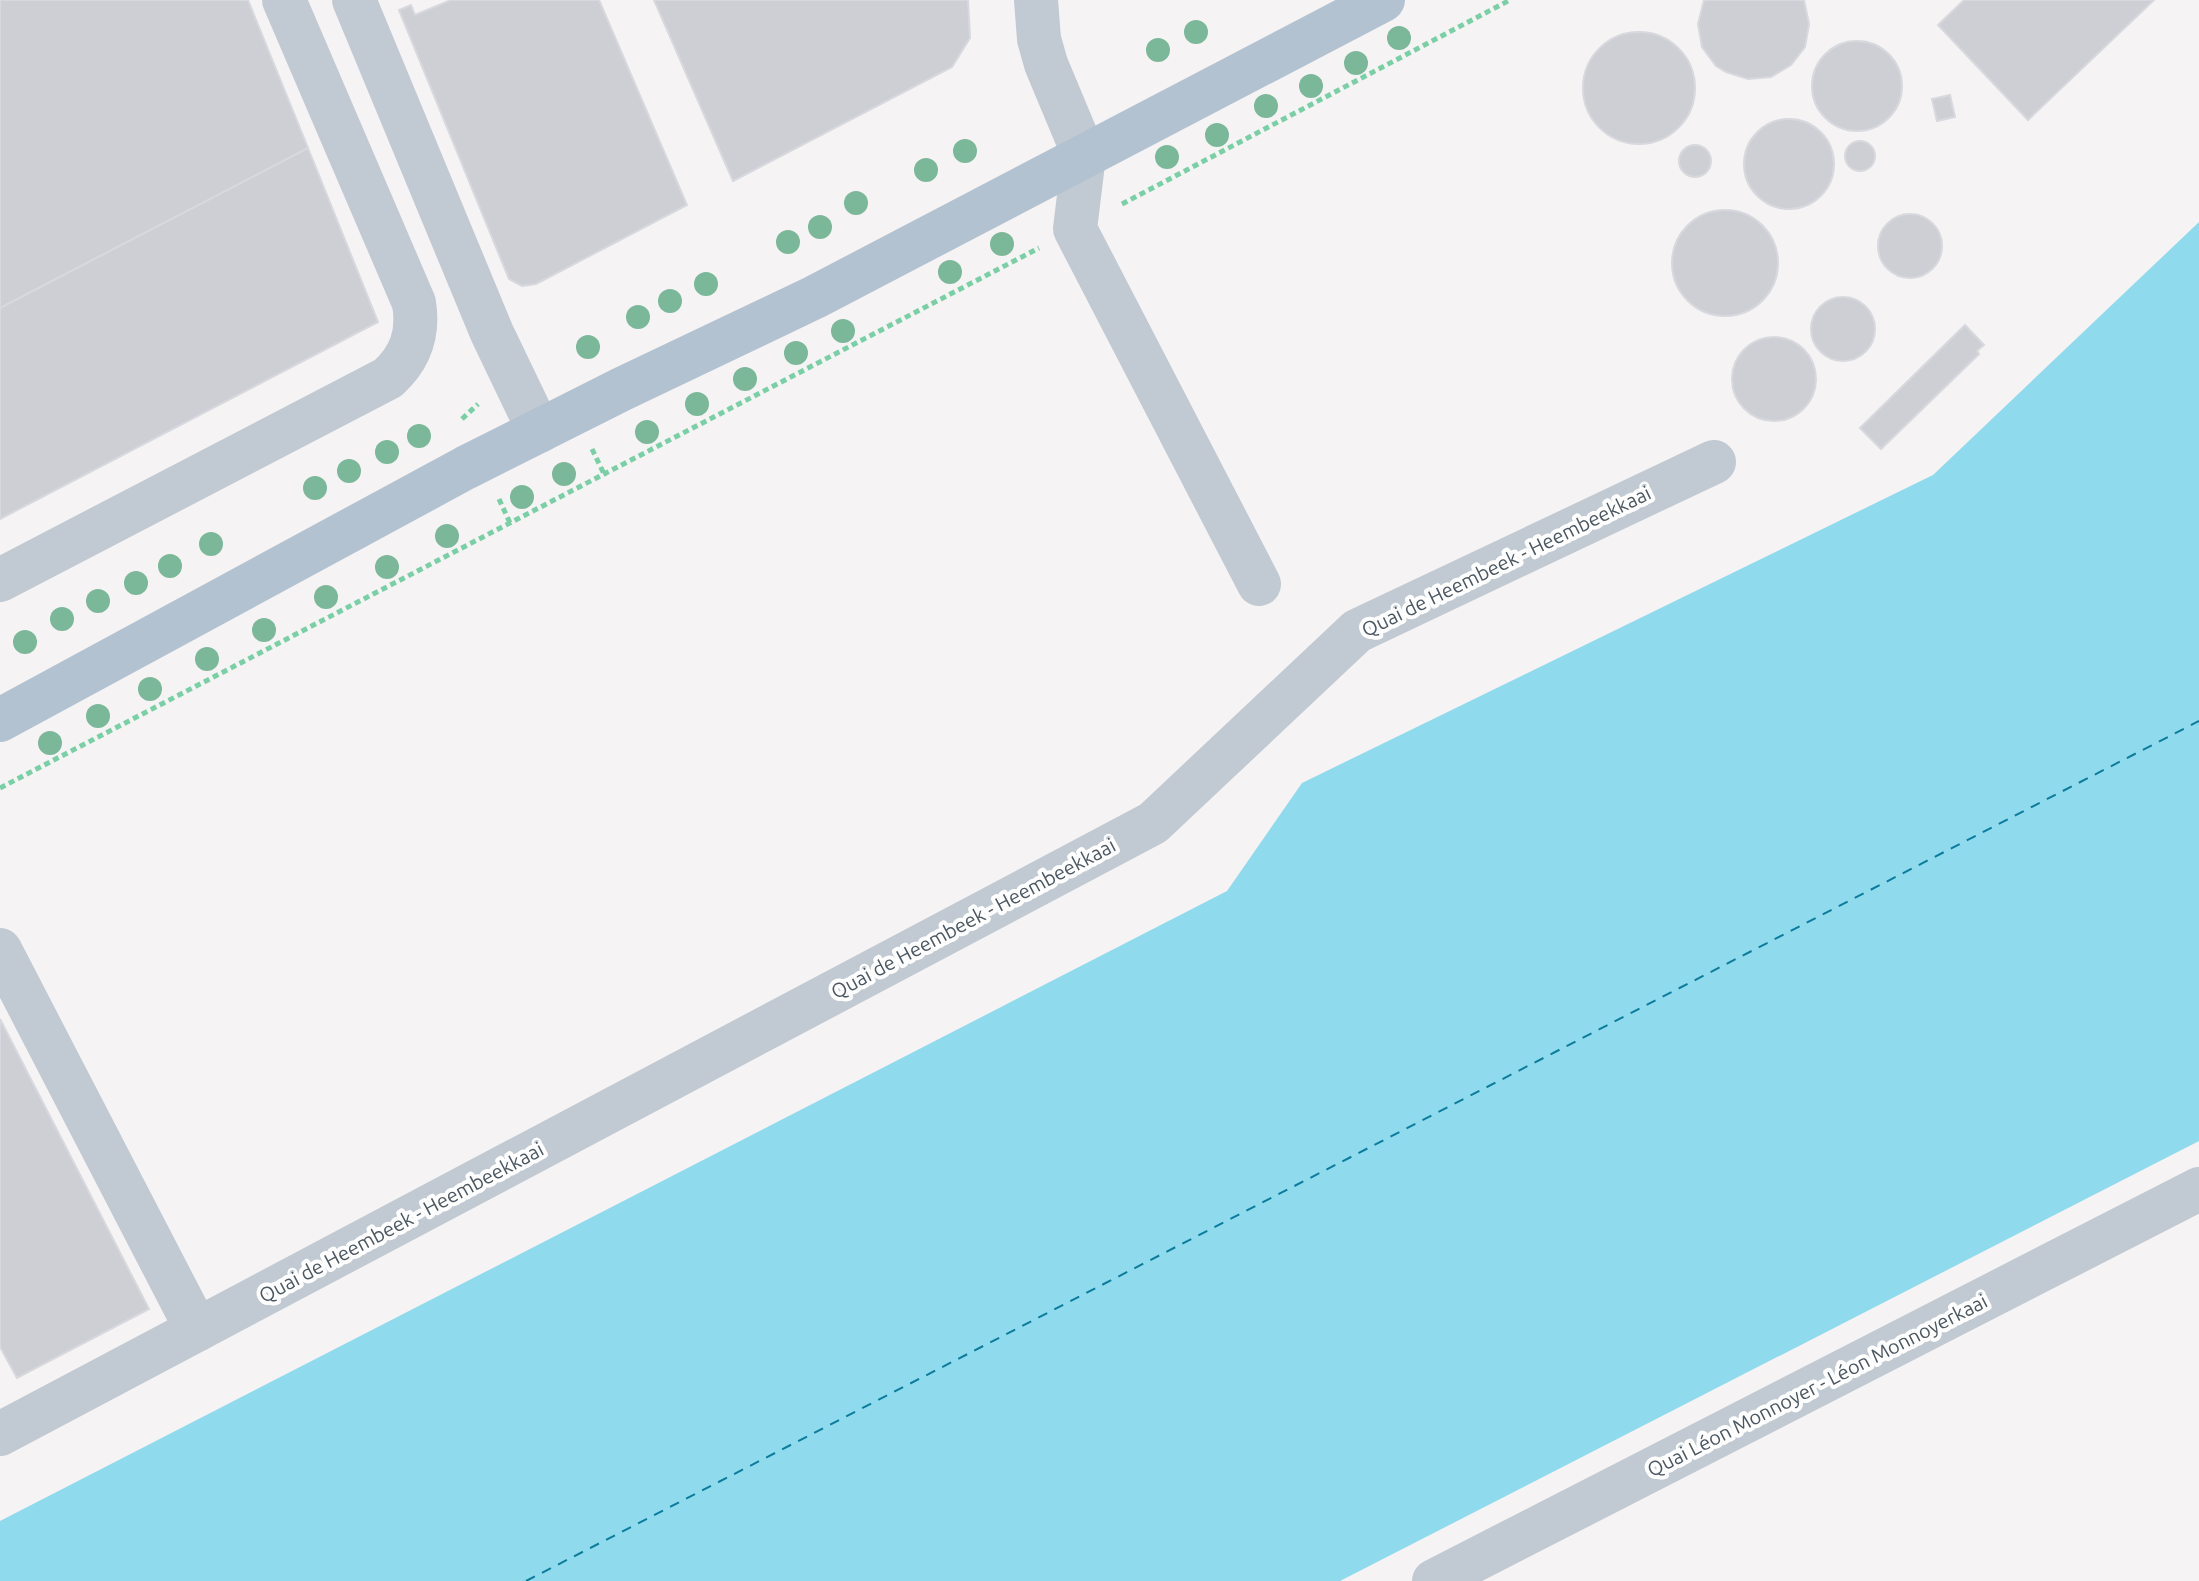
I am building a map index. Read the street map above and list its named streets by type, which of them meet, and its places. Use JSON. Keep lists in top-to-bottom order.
{
  "streets": {
    "street": ["Quai de Heembeek - Heembeekkaai", "Quai Léon Monnoyer - Léon Monnoyerkaai"]
  }
}
